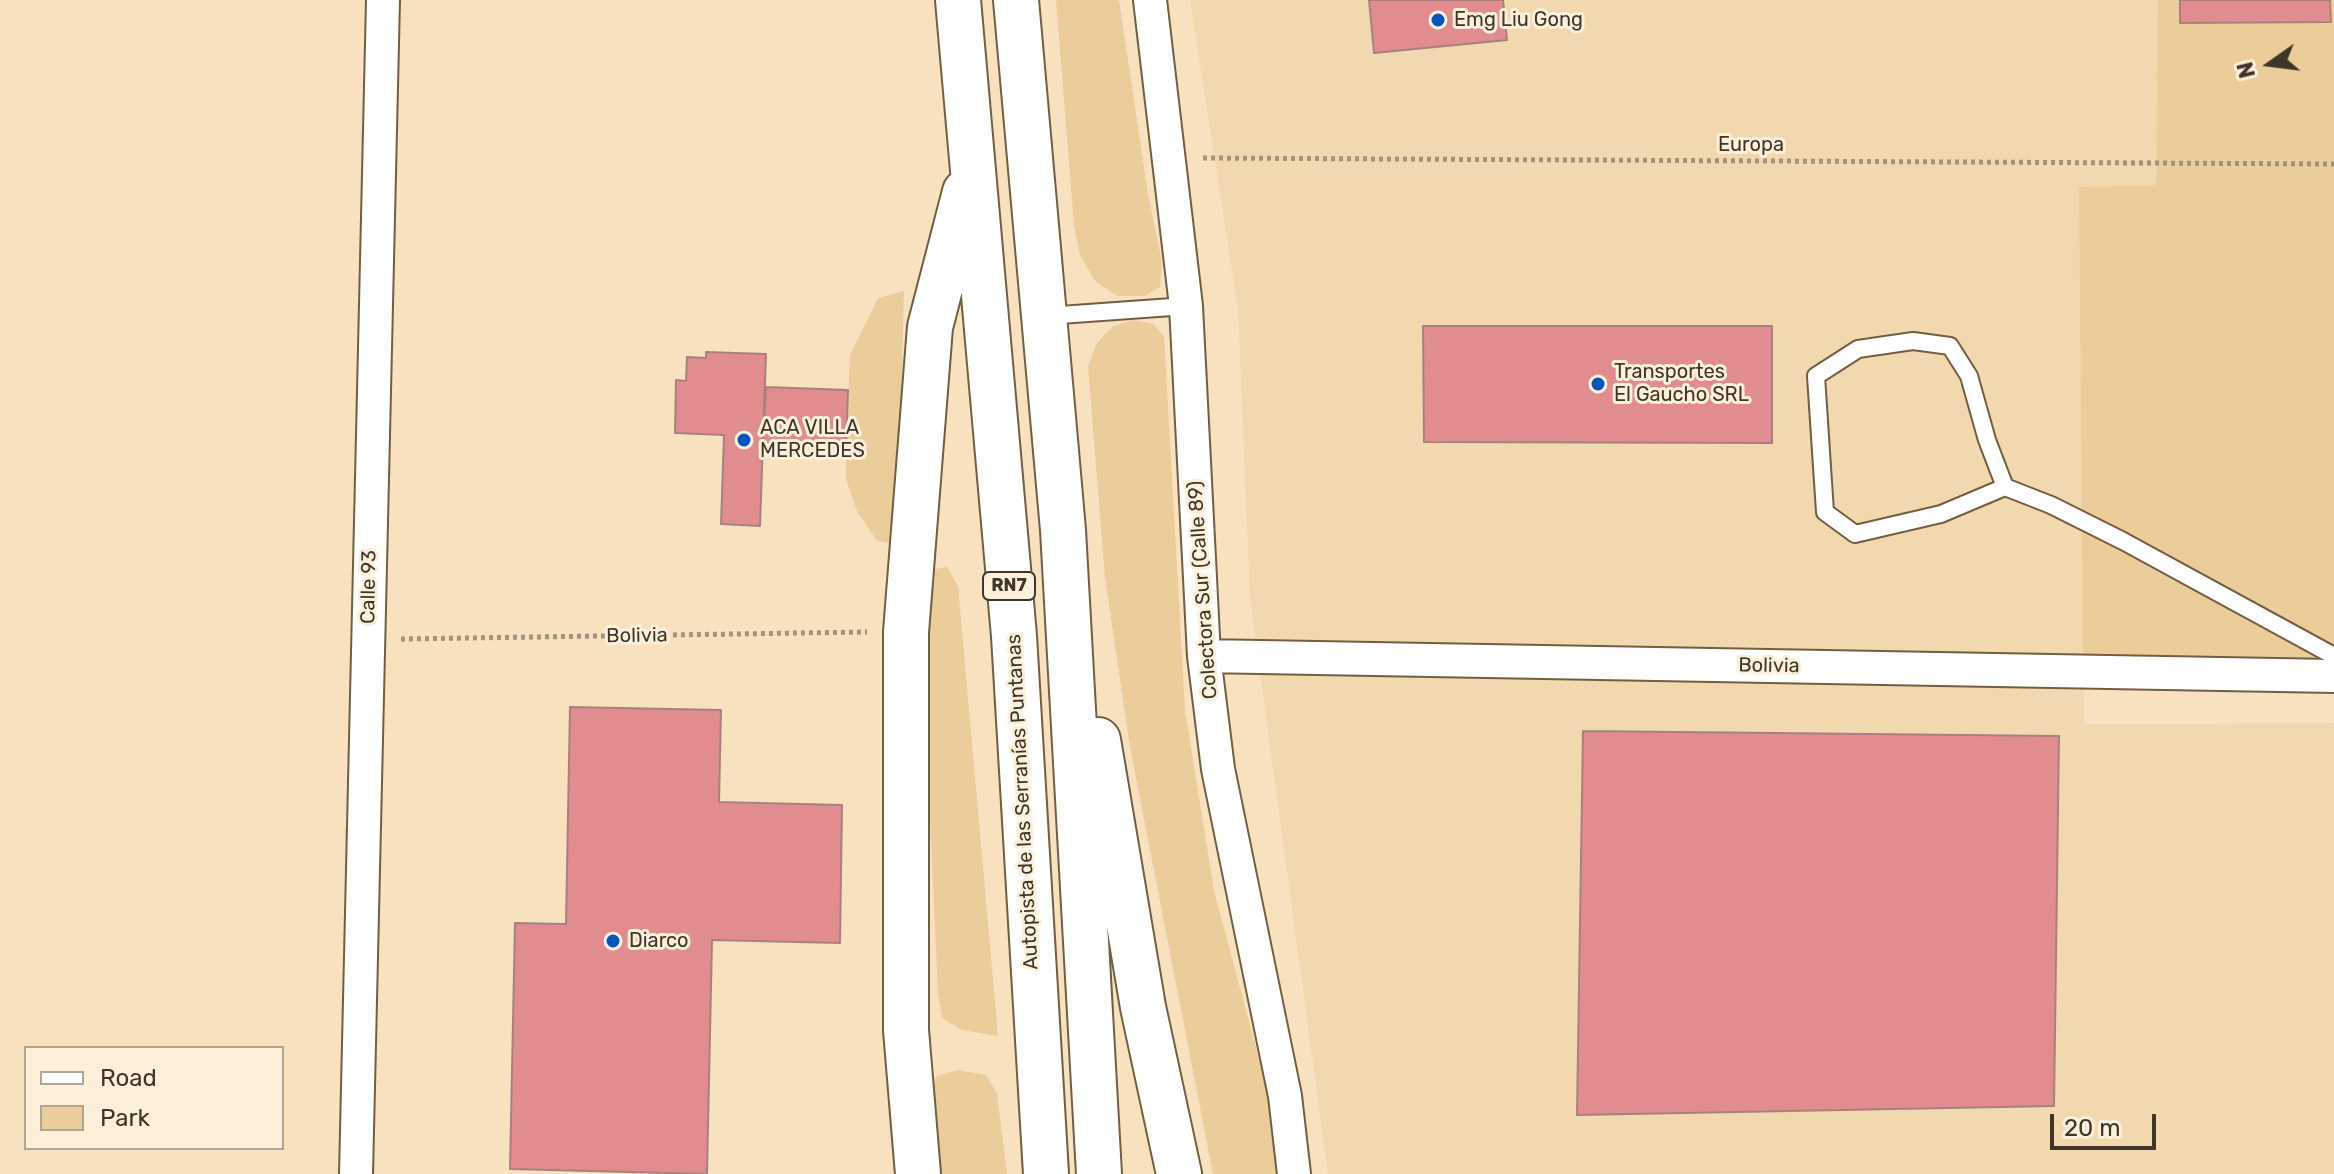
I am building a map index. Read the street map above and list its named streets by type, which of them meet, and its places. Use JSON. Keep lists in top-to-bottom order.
{
  "streets": {
    "highway": ["RN7", "Autopista de las Serranías Puntanas"],
    "street": ["Calle 93", "Colectora Sur (Calle 89)", "Bolivia"],
    "path": ["Europa"]
  },
  "crossings": [
    ["Europa", "Colectora Sur (Calle 89)"],
    ["Calle 93", "Bolivia"],
    ["Colectora Sur (Calle 89)", "Bolivia"]
  ],
  "places": [
    "Emg Liu Gong",
    "Transportes El Gaucho SRL",
    "ACA VILLA MERCEDES",
    "Diarco"
  ],
  "legend": ["Road", "Park"],
  "scale_bar": "20 m",
  "north": "left"
}
